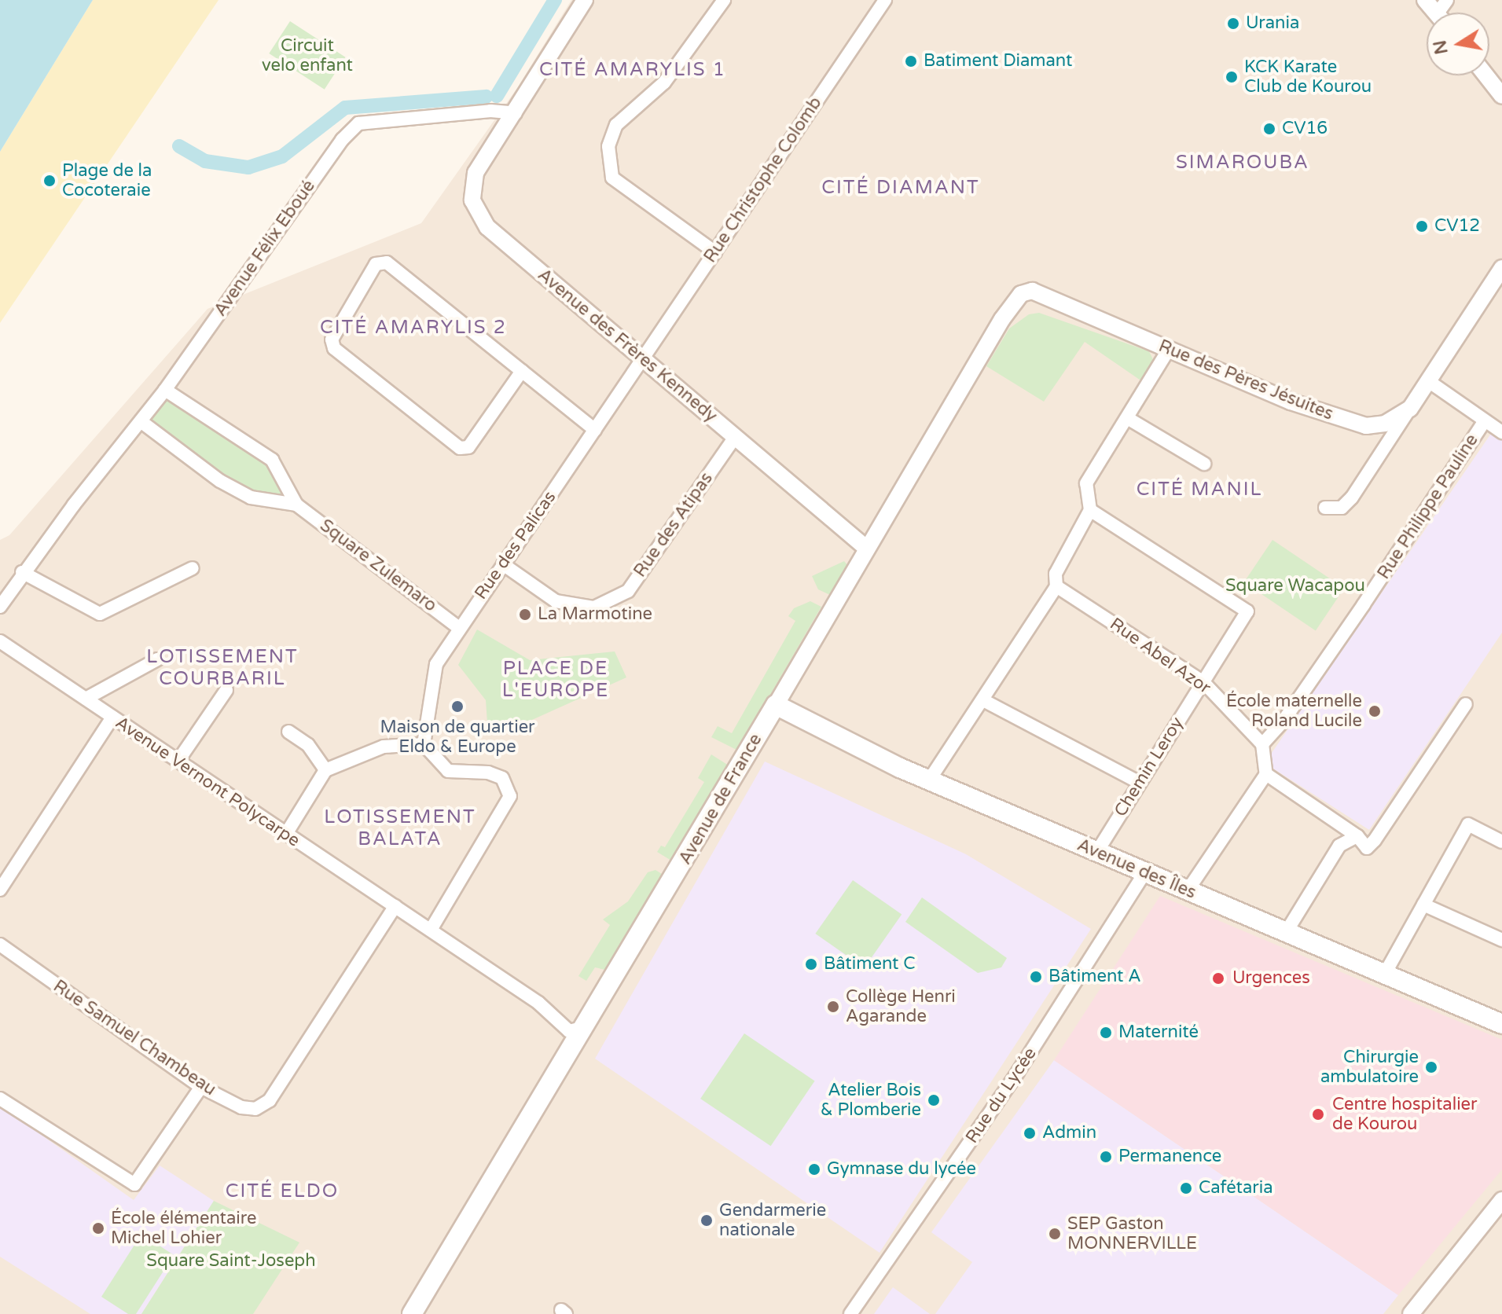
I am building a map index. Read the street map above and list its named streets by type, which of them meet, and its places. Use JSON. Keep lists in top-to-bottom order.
{
  "streets": {
    "main road": ["Avenue de France", "Avenue des Îles"],
    "street": [
      "Rue Christophe Colomb",
      "Avenue Félix Eboué",
      "Avenue des Frères Kennedy",
      "Rue des Pères Jésuites",
      "Rue Philippe Pauline",
      "Rue des Atipas",
      "Rue des Palicas",
      "Square Zulemaro",
      "Rue Abel Azor",
      "Chemin Leroy",
      "Avenue Vernont Polycarpe",
      "Rue Samuel Chambeau",
      "Rue du Lycée"
    ]
  },
  "crossings": [
    ["Rue Christophe Colomb", "Avenue des Frères Kennedy"],
    ["Rue Christophe Colomb", "Rue des Palicas"],
    ["Avenue Félix Eboué", "Avenue des Frères Kennedy"],
    ["Avenue Félix Eboué", "Square Zulemaro"],
    ["Avenue des Frères Kennedy", "Rue des Atipas"],
    ["Avenue des Frères Kennedy", "Rue des Palicas"],
    ["Avenue des Frères Kennedy", "Avenue de France"],
    ["Rue des Pères Jésuites", "Avenue de France"],
    ["Rue Philippe Pauline", "Rue Abel Azor"],
    ["Rue des Atipas", "Rue des Palicas"],
    ["Rue des Palicas", "Square Zulemaro"],
    ["Rue Abel Azor", "Chemin Leroy"],
    ["Chemin Leroy", "Avenue des Îles"],
    ["Avenue Vernont Polycarpe", "Avenue de France"],
    ["Avenue Vernont Polycarpe", "Rue Samuel Chambeau"],
    ["Avenue de France", "Avenue des Îles"],
    ["Avenue des Îles", "Rue du Lycée"]
  ],
  "districts": [
    "CITÉ AMARYLIS 1",
    "SIMAROUBA",
    "CITÉ DIAMANT",
    "CITÉ AMARYLIS 2",
    "CITÉ MANIL",
    "LOTISSEMENT COURBARIL",
    "PLACE DE L'EUROPE",
    "LOTISSEMENT BALATA",
    "CITÉ ELDO"
  ],
  "parks": ["Circuit velo enfant", "Square Wacapou", "Square Saint-Joseph"],
  "places": [
    "Urania",
    "Batiment Diamant",
    "KCK Karate Club de Kourou",
    "CV16",
    "Plage de la Cocoteraie",
    "CV12",
    "La Marmotine",
    "Maison de quartier Eldo & Europe",
    "École maternelle Roland Lucile",
    "Bâtiment C",
    "Bâtiment A",
    "Urgences",
    "Collège Henri Agarande",
    "Maternité",
    "Chirurgie ambulatoire",
    "Atelier Bois & Plomberie",
    "Centre hospitalier de Kourou",
    "Admin",
    "Permanence",
    "Gymnase du lycée",
    "Cafétaria",
    "Gendarmerie nationale",
    "École élémentaire Michel Lohier",
    "SEP Gaston MONNERVILLE"
  ],
  "north": "left"
}
